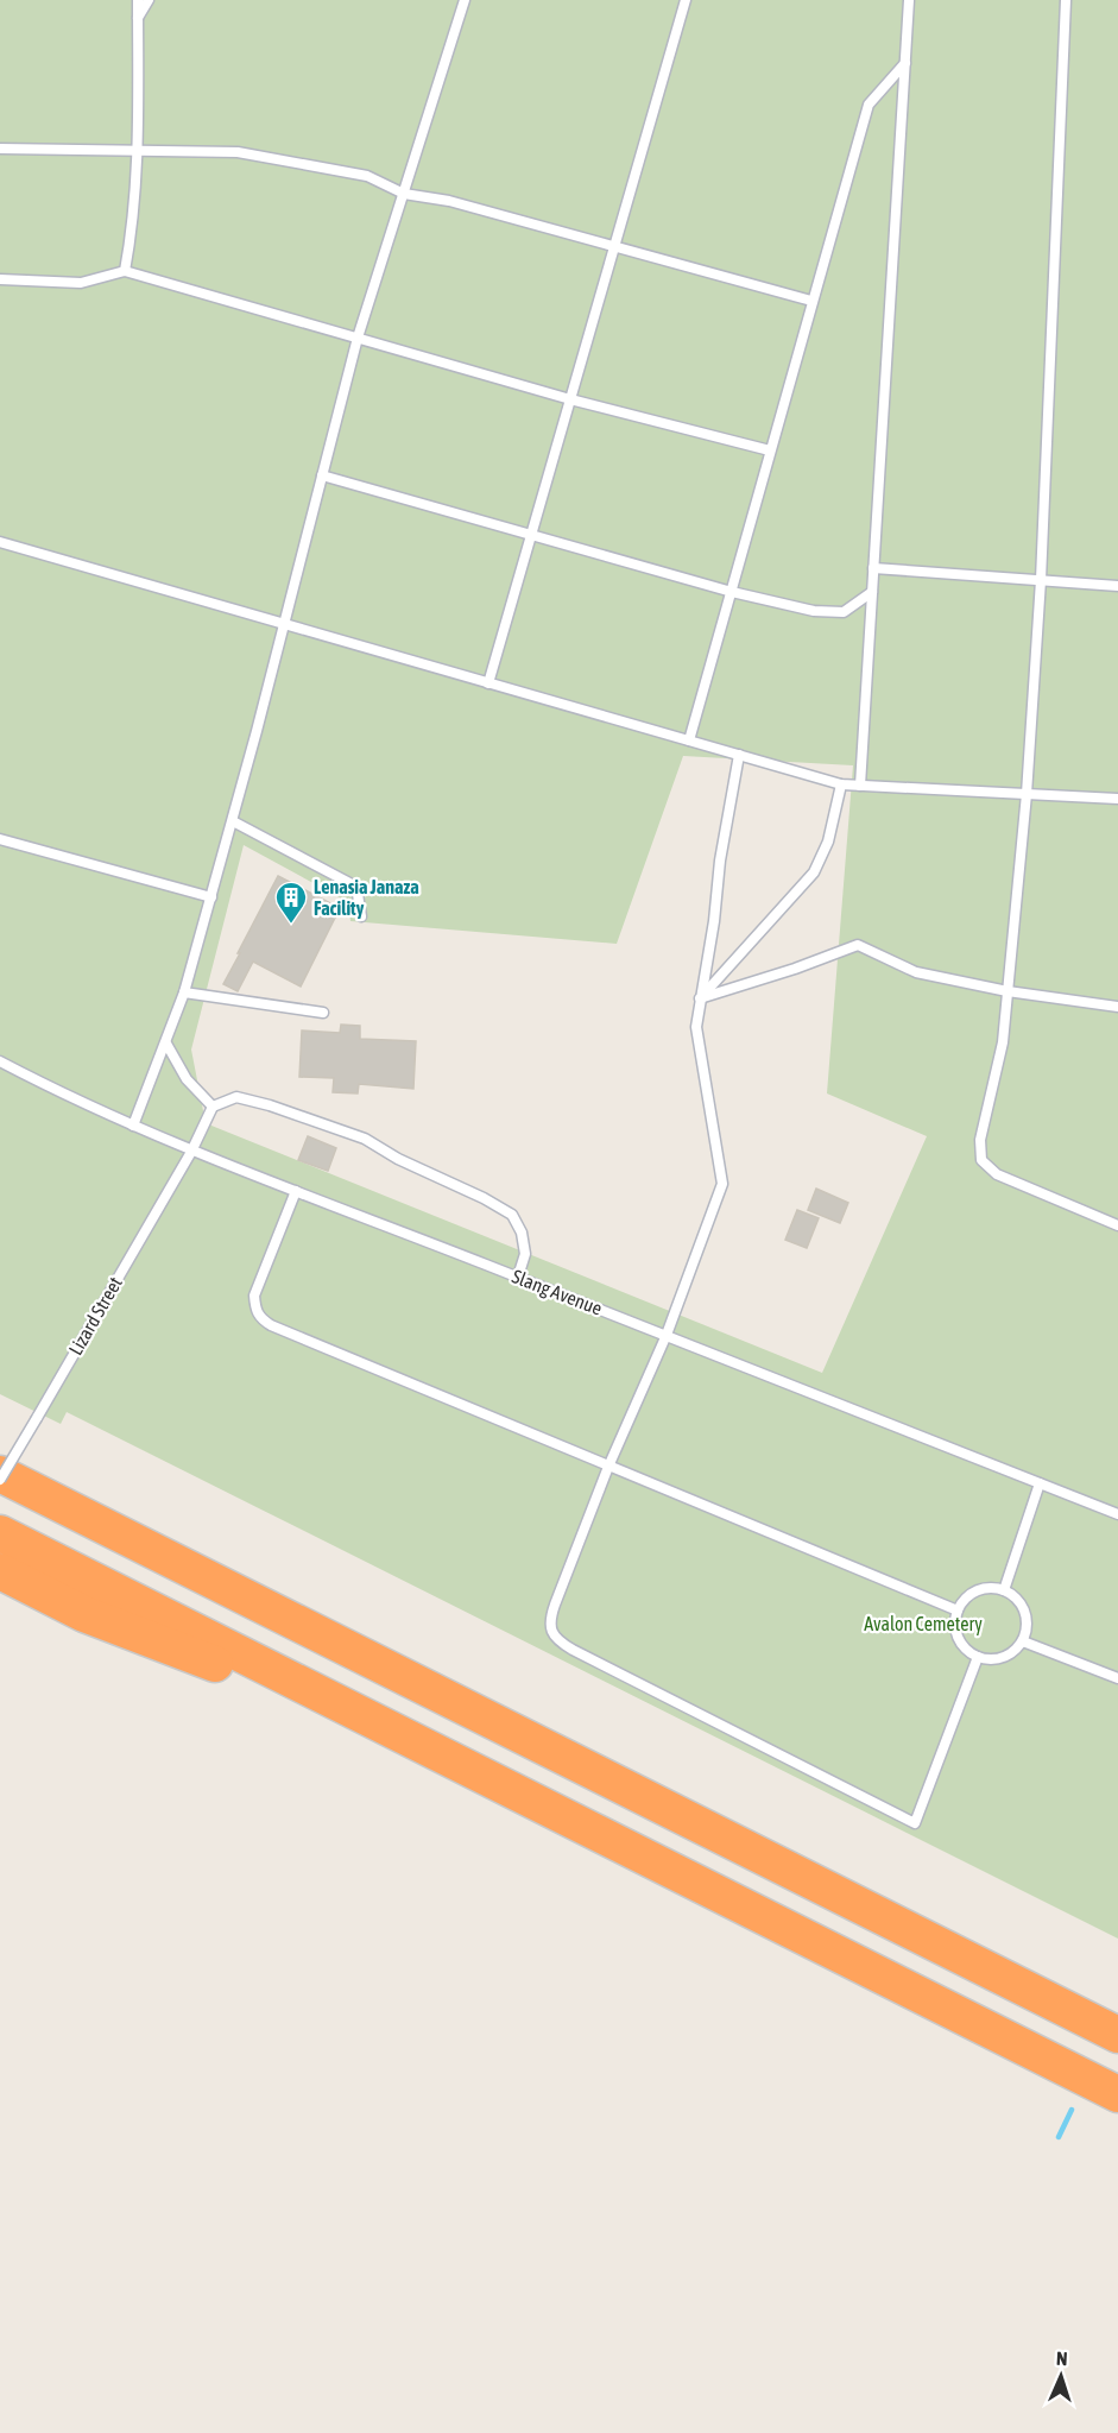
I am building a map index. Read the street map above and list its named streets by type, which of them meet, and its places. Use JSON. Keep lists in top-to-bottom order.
{
  "streets": {
    "lane": ["Slang Avenue", "Lizard Street"]
  },
  "crossings": [
    ["Slang Avenue", "Lizard Street"]
  ],
  "parks": ["Avalon Cemetery"],
  "places": {
    "building": ["Lenasia Janaza Facility"]
  },
  "north": "top"
}
